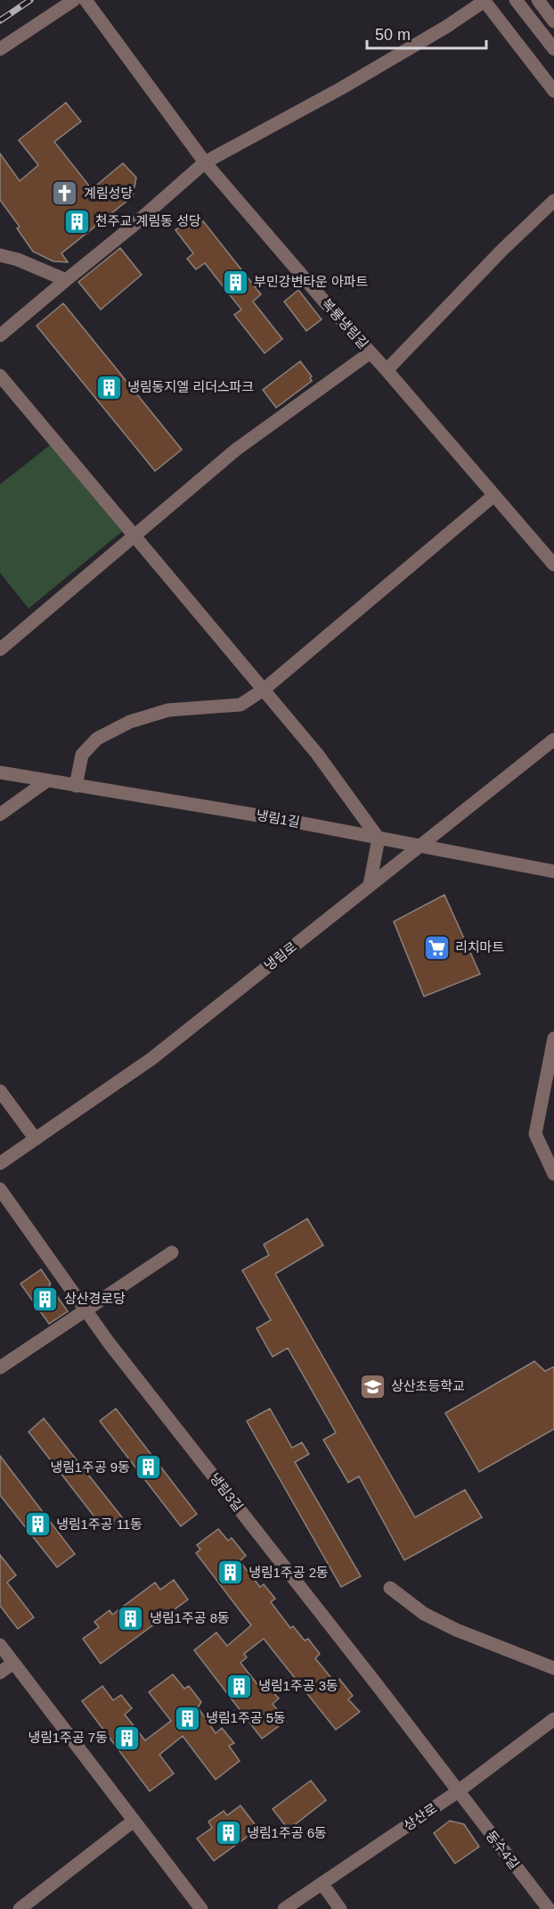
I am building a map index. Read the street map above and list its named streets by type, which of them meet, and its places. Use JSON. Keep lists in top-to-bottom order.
{
  "streets": {
    "street": [
      "복룡냉림길",
      "냉림1길",
      "냉림로",
      "냉림3길",
      "상산로",
      "동수4길"
    ]
  },
  "crossings": [
    ["냉림1길", "냉림로"],
    ["냉림3길", "상산로"],
    ["냉림3길", "동수4길"],
    ["상산로", "동수4길"]
  ],
  "places": {
    "church": ["계림성당"],
    "building": [
      "천주교 계림동 성당",
      "부민강변타운 아파트",
      "냉림동지엘 리더스파크",
      "상산경로당",
      "냉림1주공 9동",
      "냉림1주공 11동",
      "냉림1주공 2동",
      "냉림1주공 8동",
      "냉림1주공 3동",
      "냉림1주공 5동",
      "냉림1주공 7동",
      "냉림1주공 6동"
    ],
    "supermarket": ["리치마트"],
    "school or university": ["상산초등학교"]
  },
  "scale_bar": "50 m"
}
